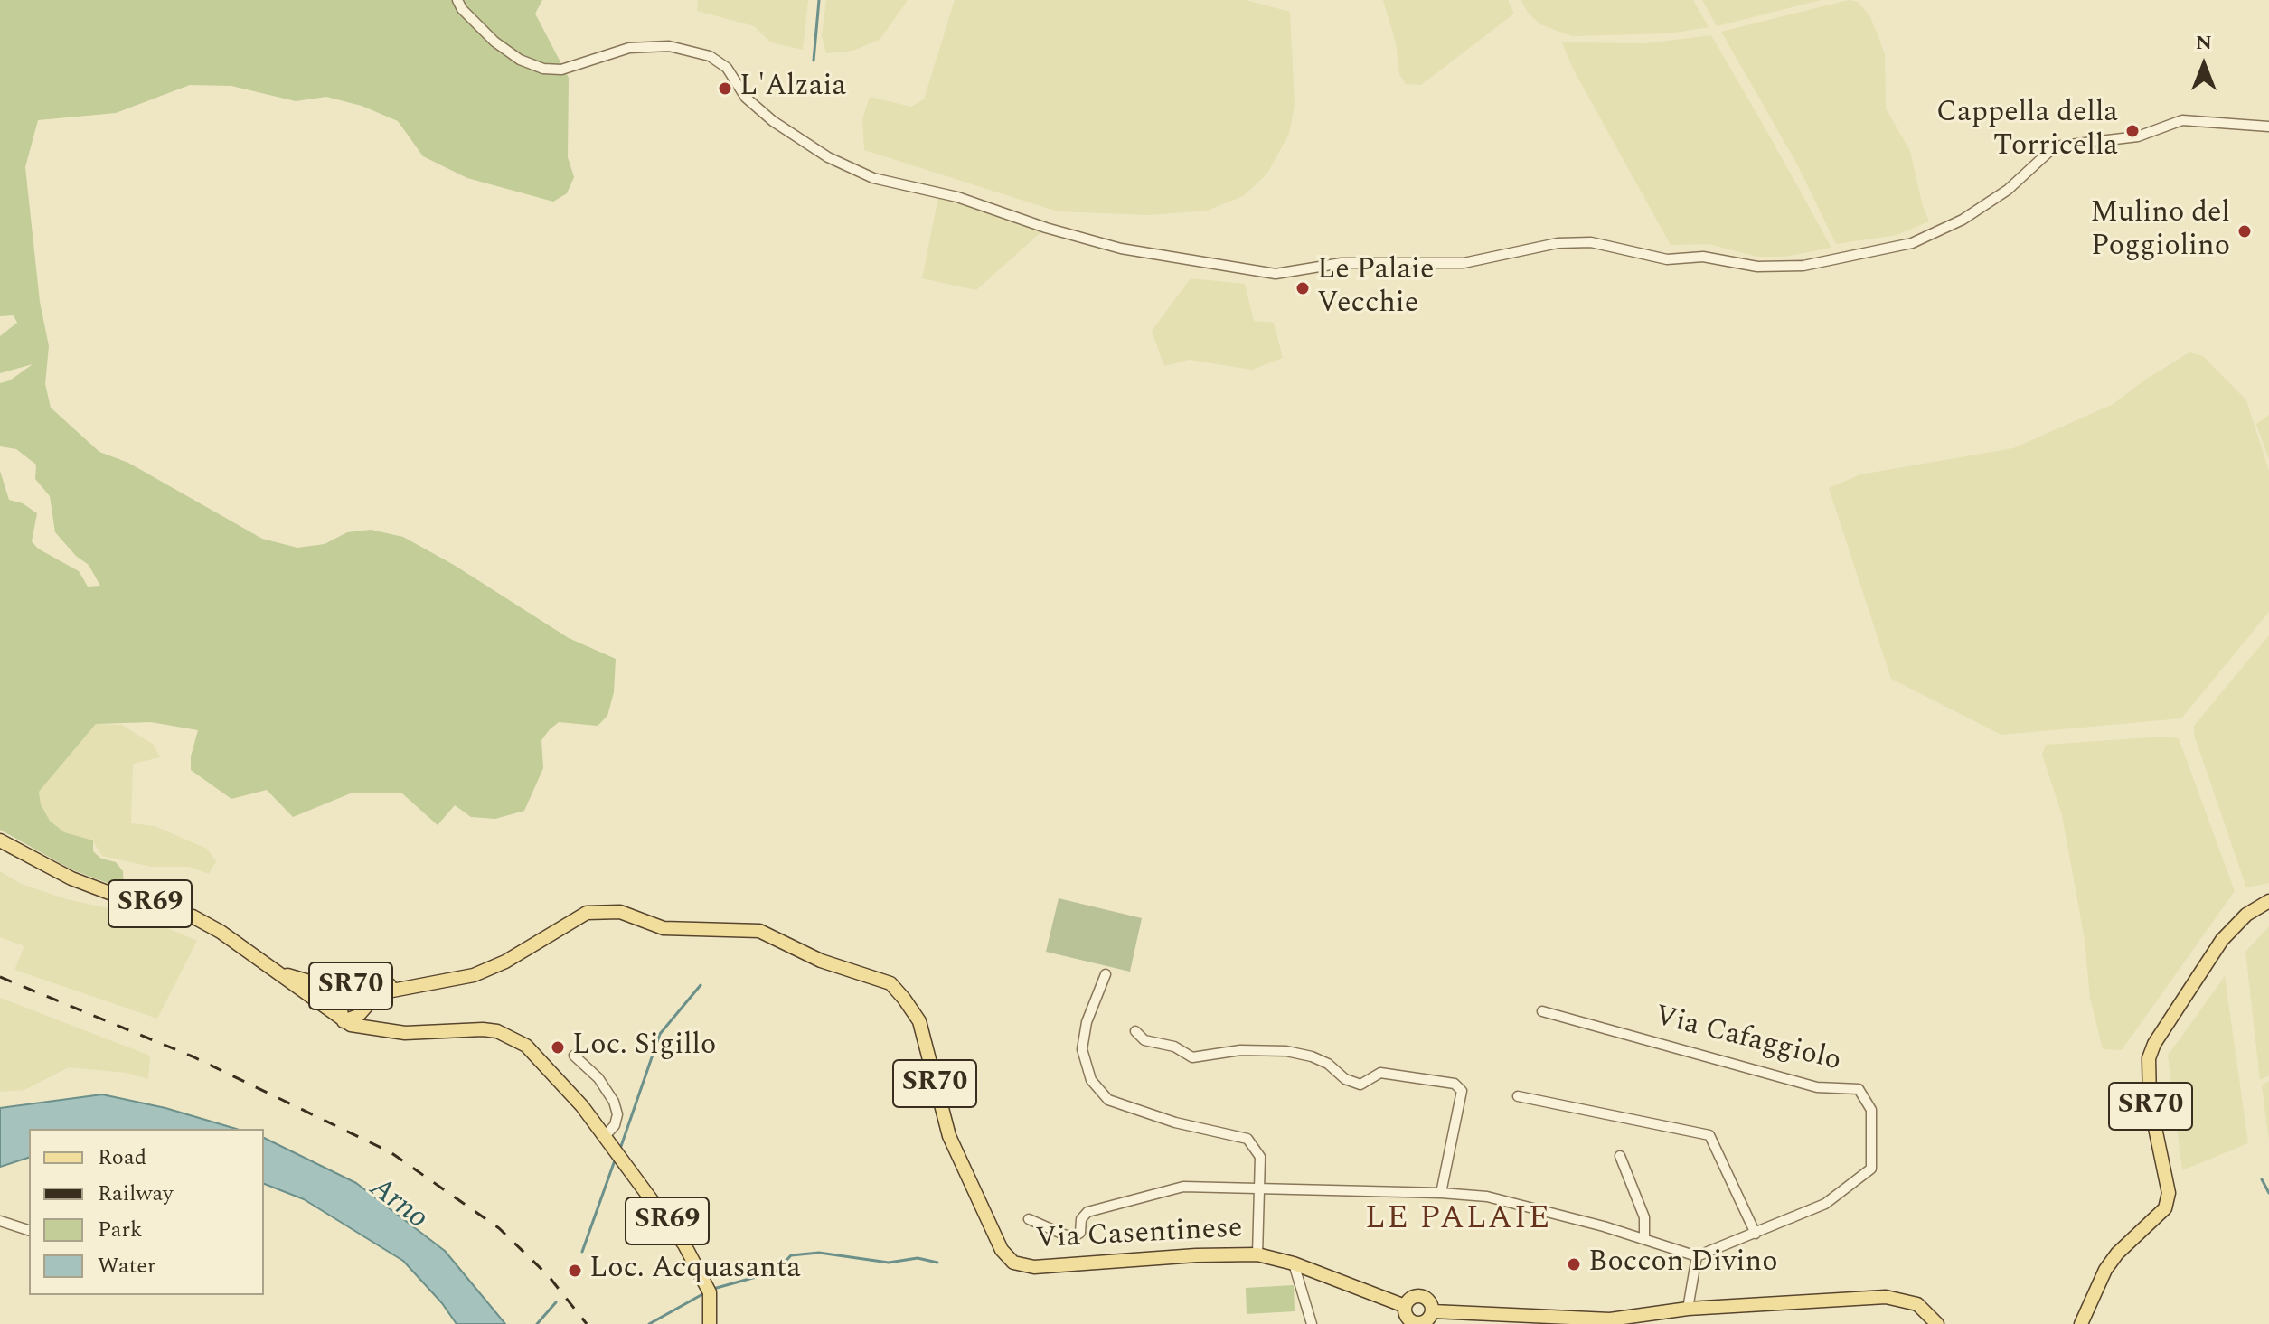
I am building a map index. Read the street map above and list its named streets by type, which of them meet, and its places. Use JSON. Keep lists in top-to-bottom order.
{
  "streets": {
    "main road": ["SR69", "SR70", "Via Casentinese"],
    "street": ["Via Cafaggiolo"]
  },
  "crossings": [
    ["SR69", "SR70"],
    ["SR69", "Via Casentinese"],
    ["SR70", "Via Casentinese"]
  ],
  "districts": ["LE PALAIE"],
  "water": ["Arno"],
  "places": [
    "L'Alzaia",
    "Cappella della Torricella",
    "Mulino del Poggiolino",
    "Le Palaie Vecchie",
    "Loc. Sigillo",
    "Boccon Divino",
    "Loc. Acquasanta"
  ],
  "legend": [
    "Road",
    "Railway",
    "Park",
    "Water"
  ],
  "north": "top"
}
